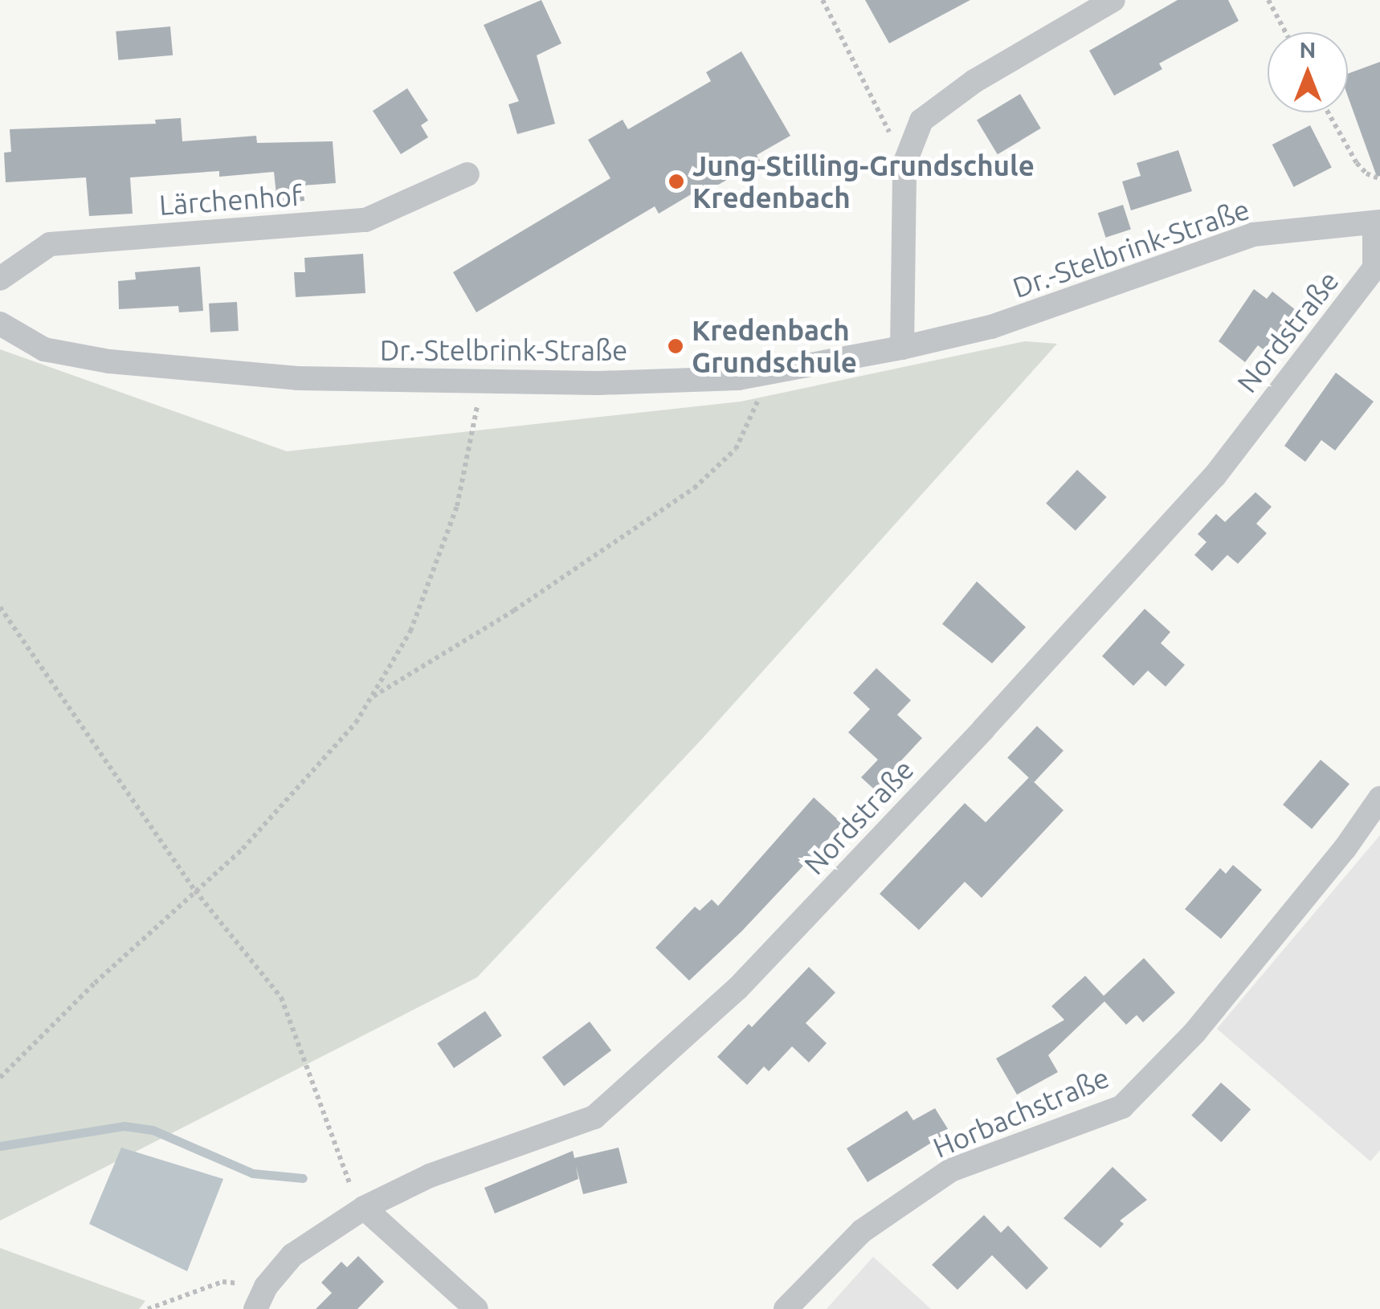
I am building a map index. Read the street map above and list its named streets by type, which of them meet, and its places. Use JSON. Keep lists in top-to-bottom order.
{
  "streets": {
    "street": [
      "Lärchenhof",
      "Dr.-Stelbrink-Straße",
      "Nordstraße",
      "Horbachstraße"
    ]
  },
  "crossings": [
    ["Dr.-Stelbrink-Straße", "Nordstraße"]
  ],
  "places": ["Jung-Stilling-Grundschule Kredenbach", "Kredenbach Grundschule"],
  "north": "top"
}
